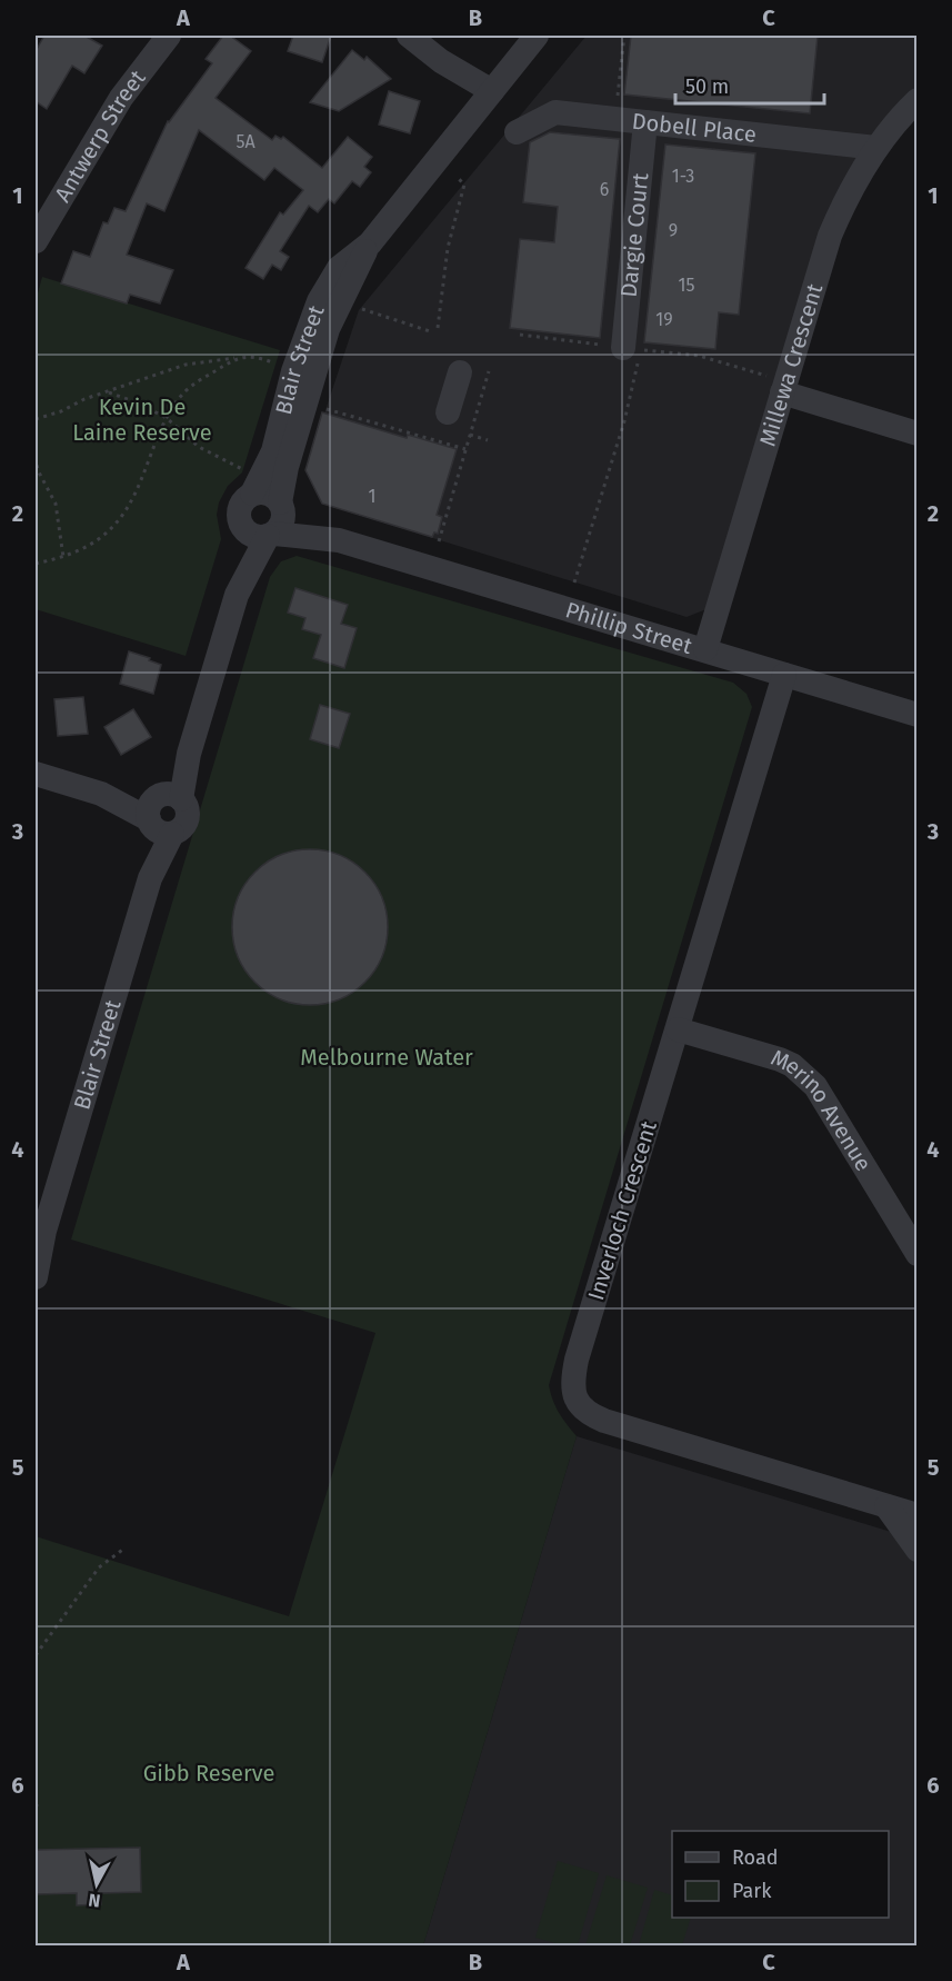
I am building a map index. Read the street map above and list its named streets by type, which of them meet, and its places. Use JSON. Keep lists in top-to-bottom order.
{
  "streets": {
    "street": [
      "Dobell Place",
      "Antwerp Street",
      "Dargie Court",
      "Blair Street",
      "Millewa Crescent",
      "Phillip Street",
      "Merino Avenue",
      "Inverloch Crescent"
    ]
  },
  "crossings": [
    ["Dobell Place", "Dargie Court"],
    ["Dobell Place", "Millewa Crescent"],
    ["Blair Street", "Phillip Street"],
    ["Millewa Crescent", "Phillip Street"],
    ["Phillip Street", "Inverloch Crescent"],
    ["Merino Avenue", "Inverloch Crescent"]
  ],
  "parks": ["Kevin De Laine Reserve", "Melbourne Water", "Gibb Reserve"],
  "house_numbers": [
    "5A",
    "1-3",
    "6",
    "9",
    "15",
    "19",
    "1"
  ],
  "legend": ["Road", "Park"],
  "scale_bar": "50 m",
  "north": "bottom",
  "grid": {
    "columns": ["A", "B", "C"],
    "rows": [
      "1",
      "2",
      "3",
      "4",
      "5",
      "6"
    ]
  }
}
